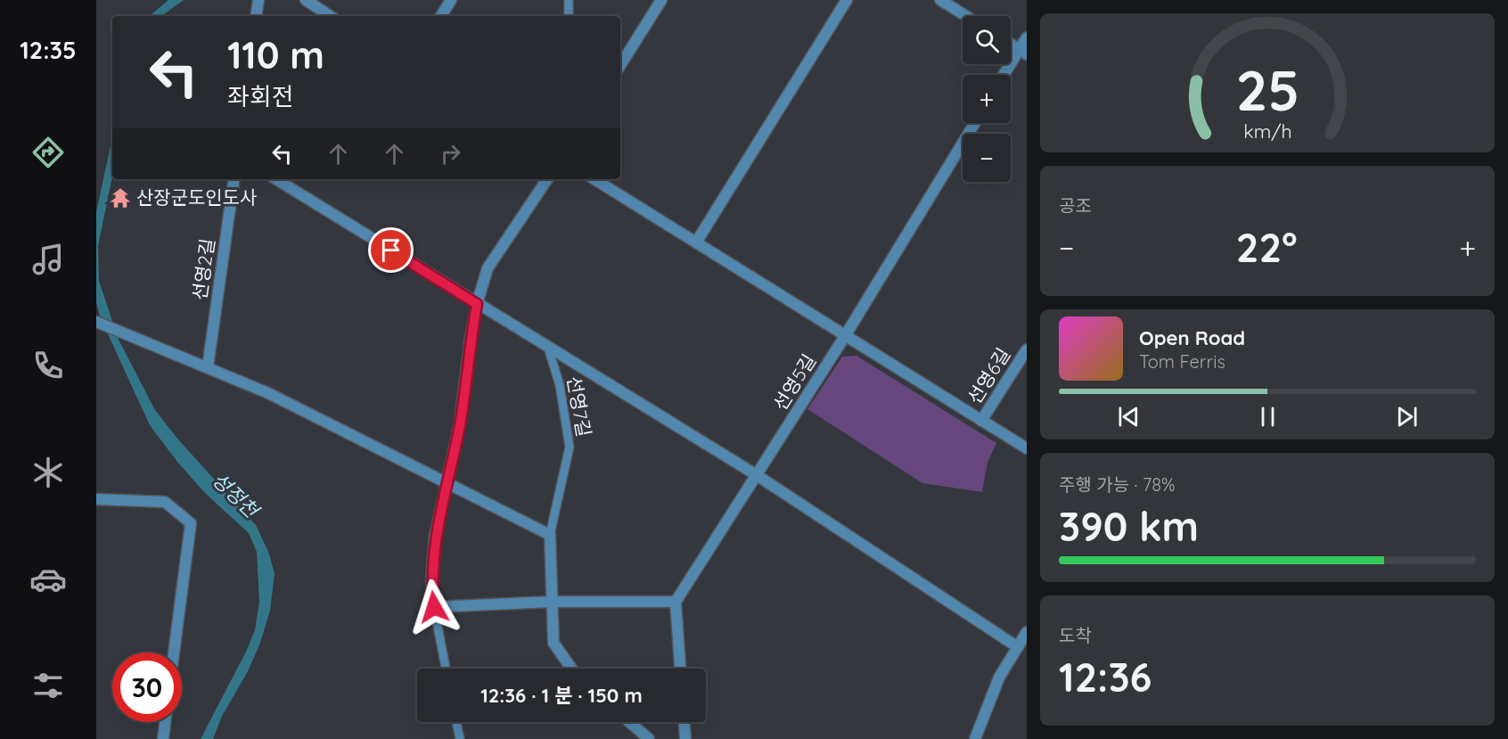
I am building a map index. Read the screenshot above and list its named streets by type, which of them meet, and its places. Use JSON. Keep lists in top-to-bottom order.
{
  "streets": {
    "street": ["선영2길", "선영6길", "선영5길"],
    "lane": ["선영7길"]
  },
  "water": ["성정천"],
  "places": {
    "temple": ["산장군도인도사"]
  },
  "page": {
    "tabs": "12:35",
    "map_buttons": ["+", "−"],
    "turn": ["110 m", "좌회전"],
    "tile": [
      "공조",
      ["주행 가능 · 78%", "390 km"],
      ["도착", "12:36"]
    ],
    "heat": ["−", "22°", "+"],
    "song": ["Open Road", "Tom Ferris"],
    "limit": "30",
    "trip": "12:36 · 1 분 · 150 m",
    "gauge": ["25", "km/h"]
  }
}
